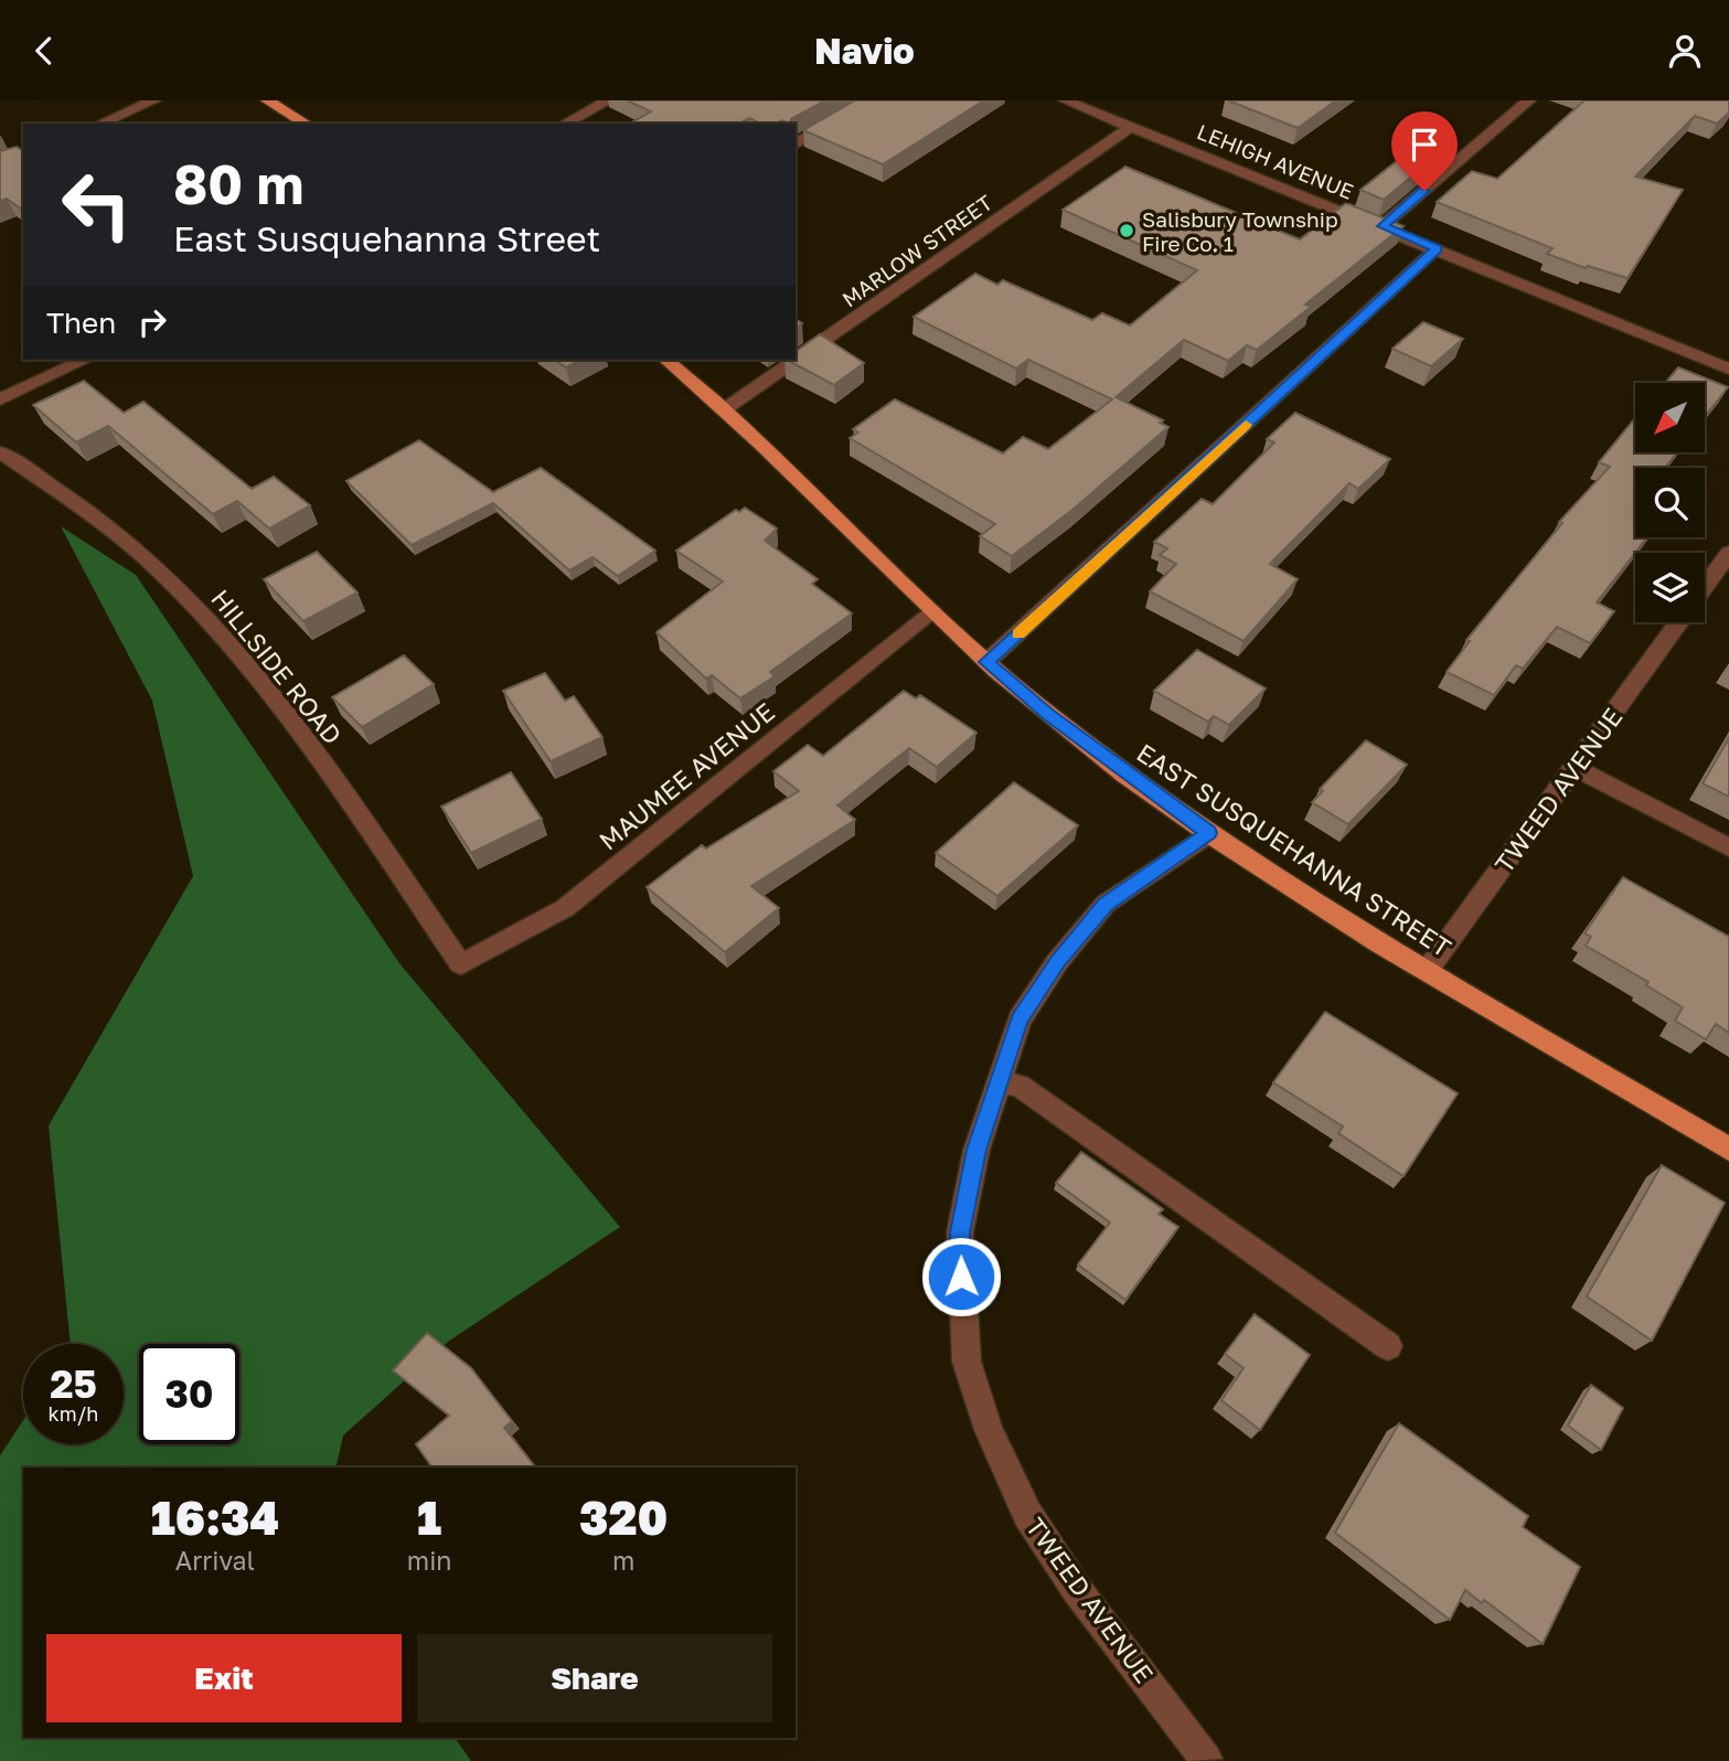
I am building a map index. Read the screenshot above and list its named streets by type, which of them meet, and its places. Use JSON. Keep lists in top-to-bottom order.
{
  "streets": {
    "main road": ["EAST SUSQUEHANNA STREET"],
    "street": [
      "LEHIGH AVENUE",
      "MARLOW STREET",
      "HILLSIDE ROAD",
      "MAUMEE AVENUE",
      "TWEED AVENUE"
    ]
  },
  "crossings": [
    ["LEHIGH AVENUE", "MARLOW STREET"],
    ["MARLOW STREET", "EAST SUSQUEHANNA STREET"],
    ["HILLSIDE ROAD", "MAUMEE AVENUE"],
    ["MAUMEE AVENUE", "EAST SUSQUEHANNA STREET"],
    ["TWEED AVENUE", "EAST SUSQUEHANNA STREET"]
  ],
  "places": ["Salisbury Township Fire Co. 1"],
  "north": "bottom left",
  "page": {
    "header": "Navio",
    "turn": ["80 m", "East Susquehanna Street"],
    "then": "Then",
    "speed": "25 km/h",
    "limit": "30",
    "eta": [
      "16:34",
      "Arrival",
      "1",
      "min",
      "320",
      "m"
    ],
    "buttons": ["Exit", "Share"]
  }
}
